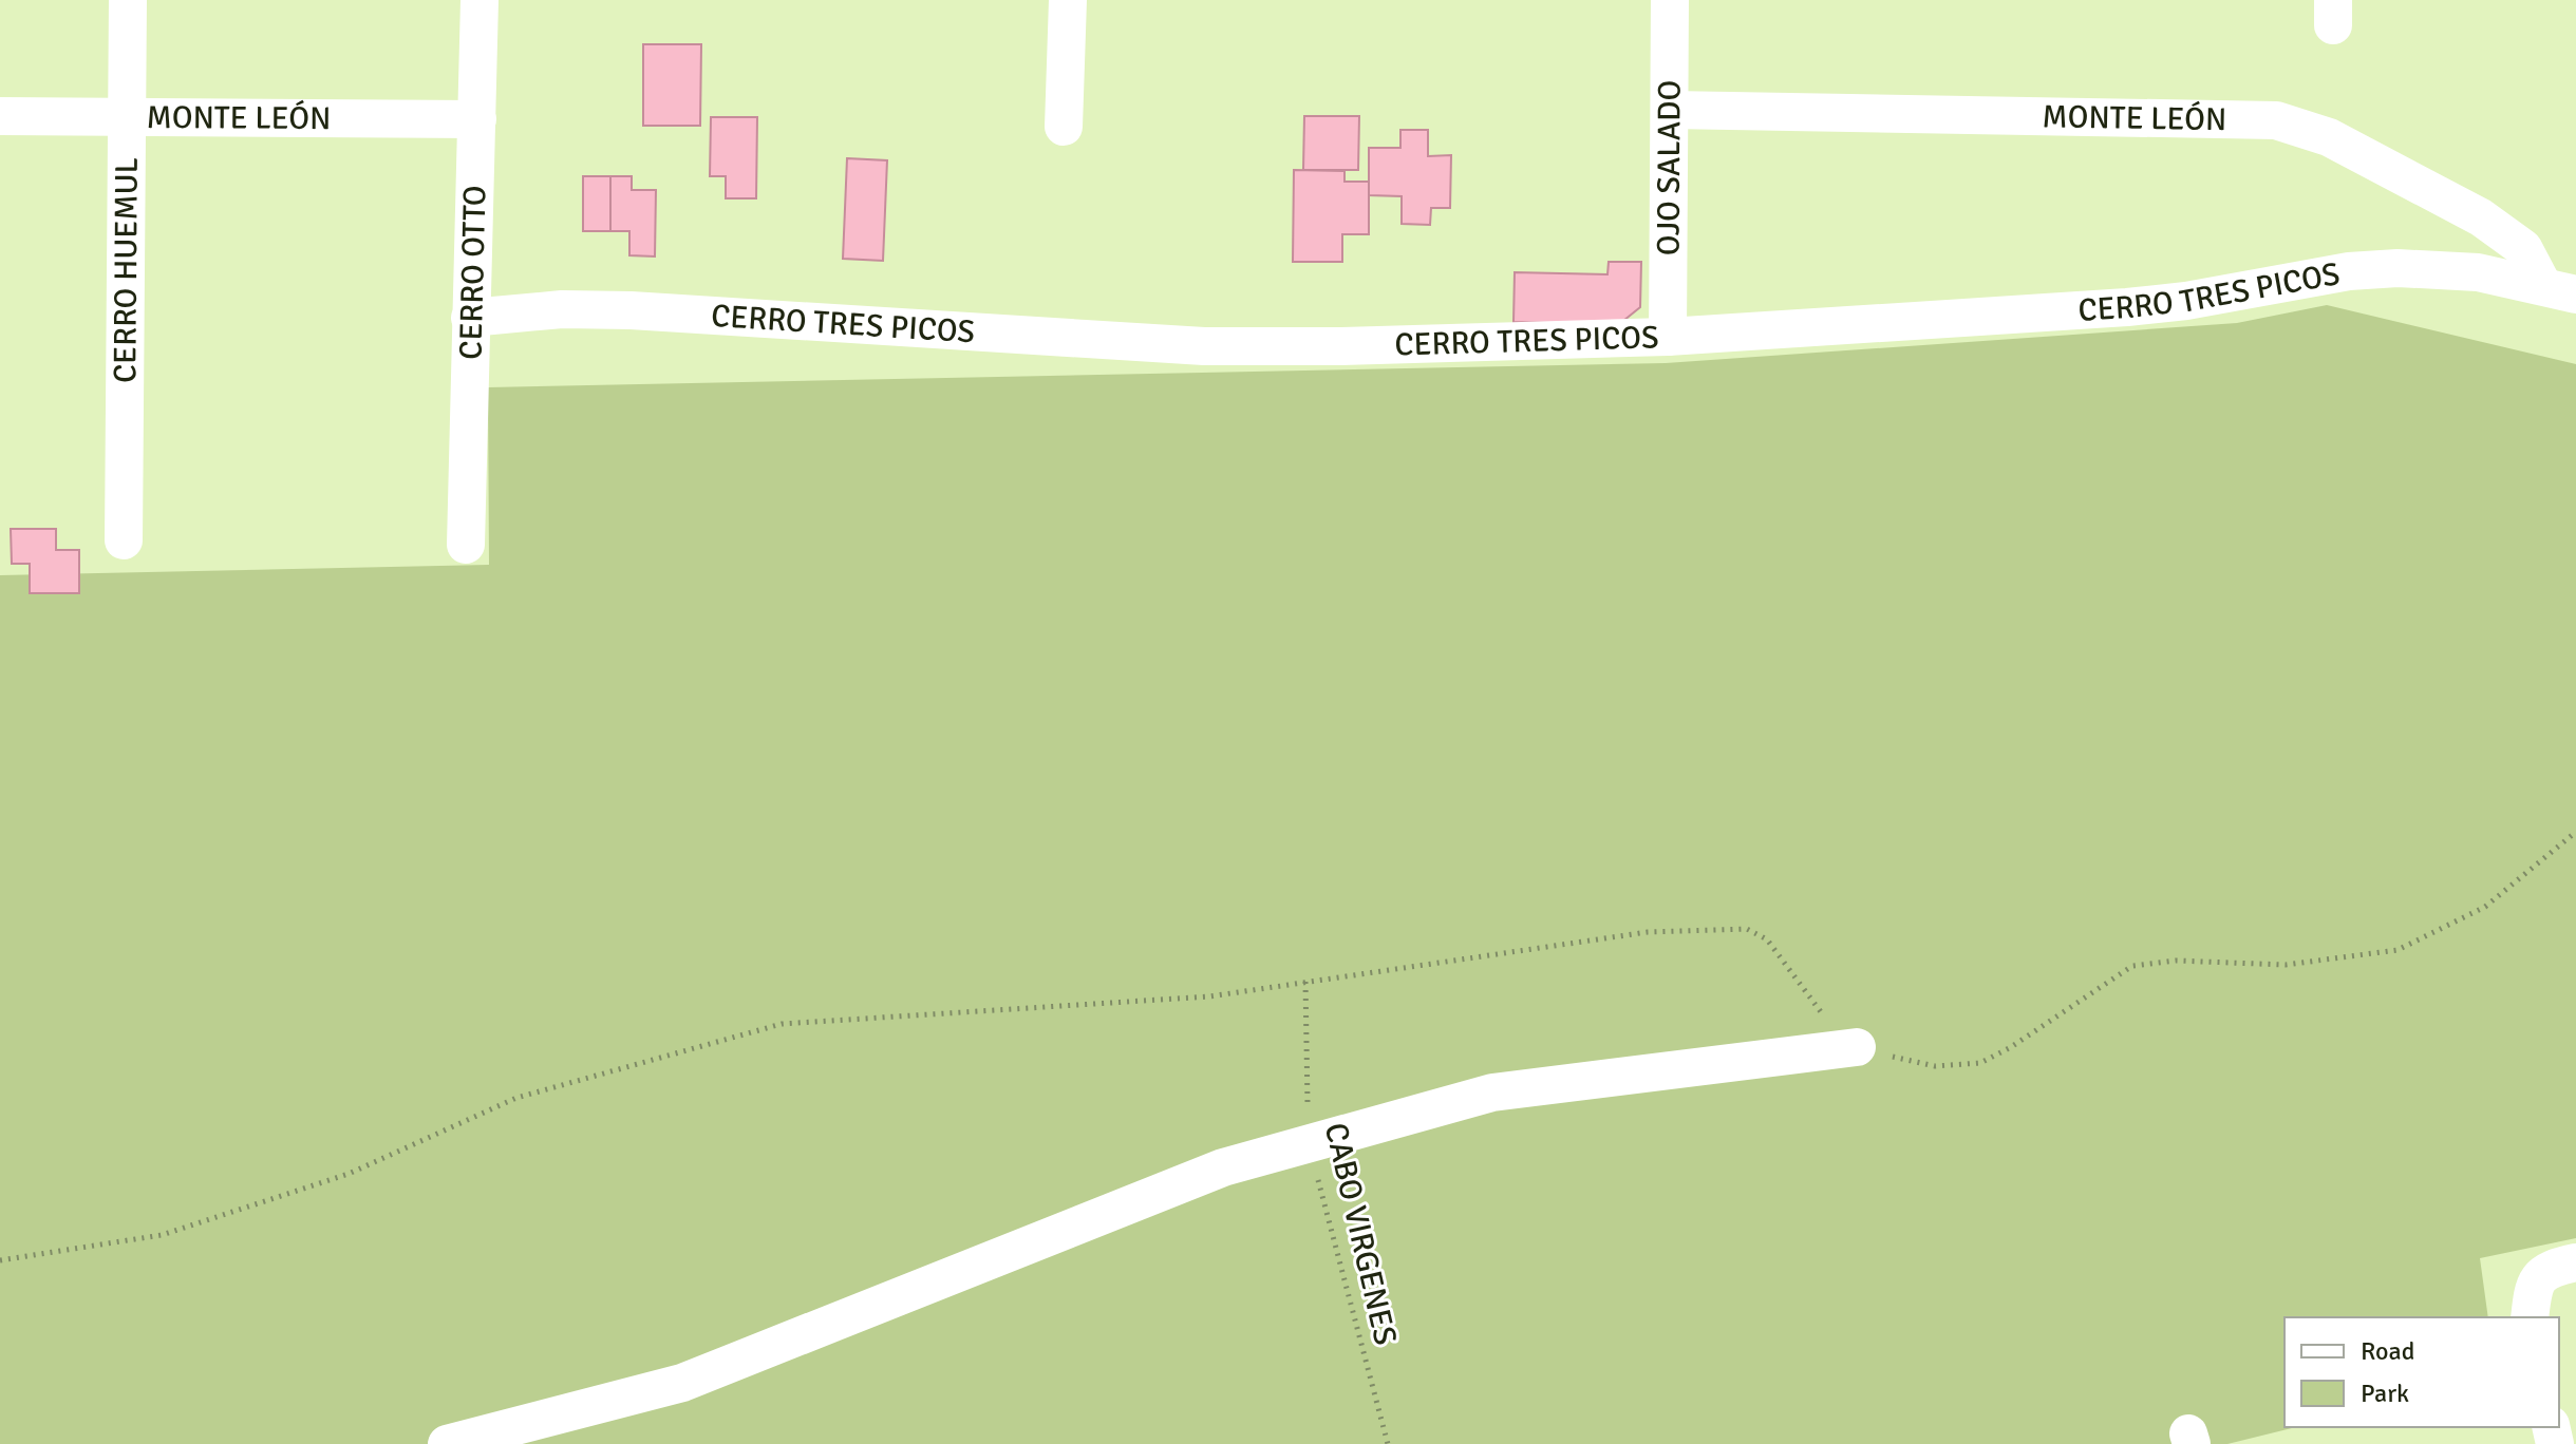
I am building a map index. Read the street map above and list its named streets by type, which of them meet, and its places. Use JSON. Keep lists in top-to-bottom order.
{
  "streets": {
    "street": [
      "MONTE LEÓN",
      "OJO SALADO",
      "CERRO HUEMUL",
      "CERRO OTTO",
      "CERRO TRES PICOS"
    ],
    "path": ["CABO VIRGENES"]
  },
  "crossings": [
    ["MONTE LEÓN", "OJO SALADO"],
    ["MONTE LEÓN", "CERRO HUEMUL"],
    ["MONTE LEÓN", "CERRO OTTO"],
    ["MONTE LEÓN", "CERRO TRES PICOS"],
    ["OJO SALADO", "CERRO TRES PICOS"],
    ["CERRO OTTO", "CERRO TRES PICOS"]
  ],
  "legend": ["Road", "Park"]
}
